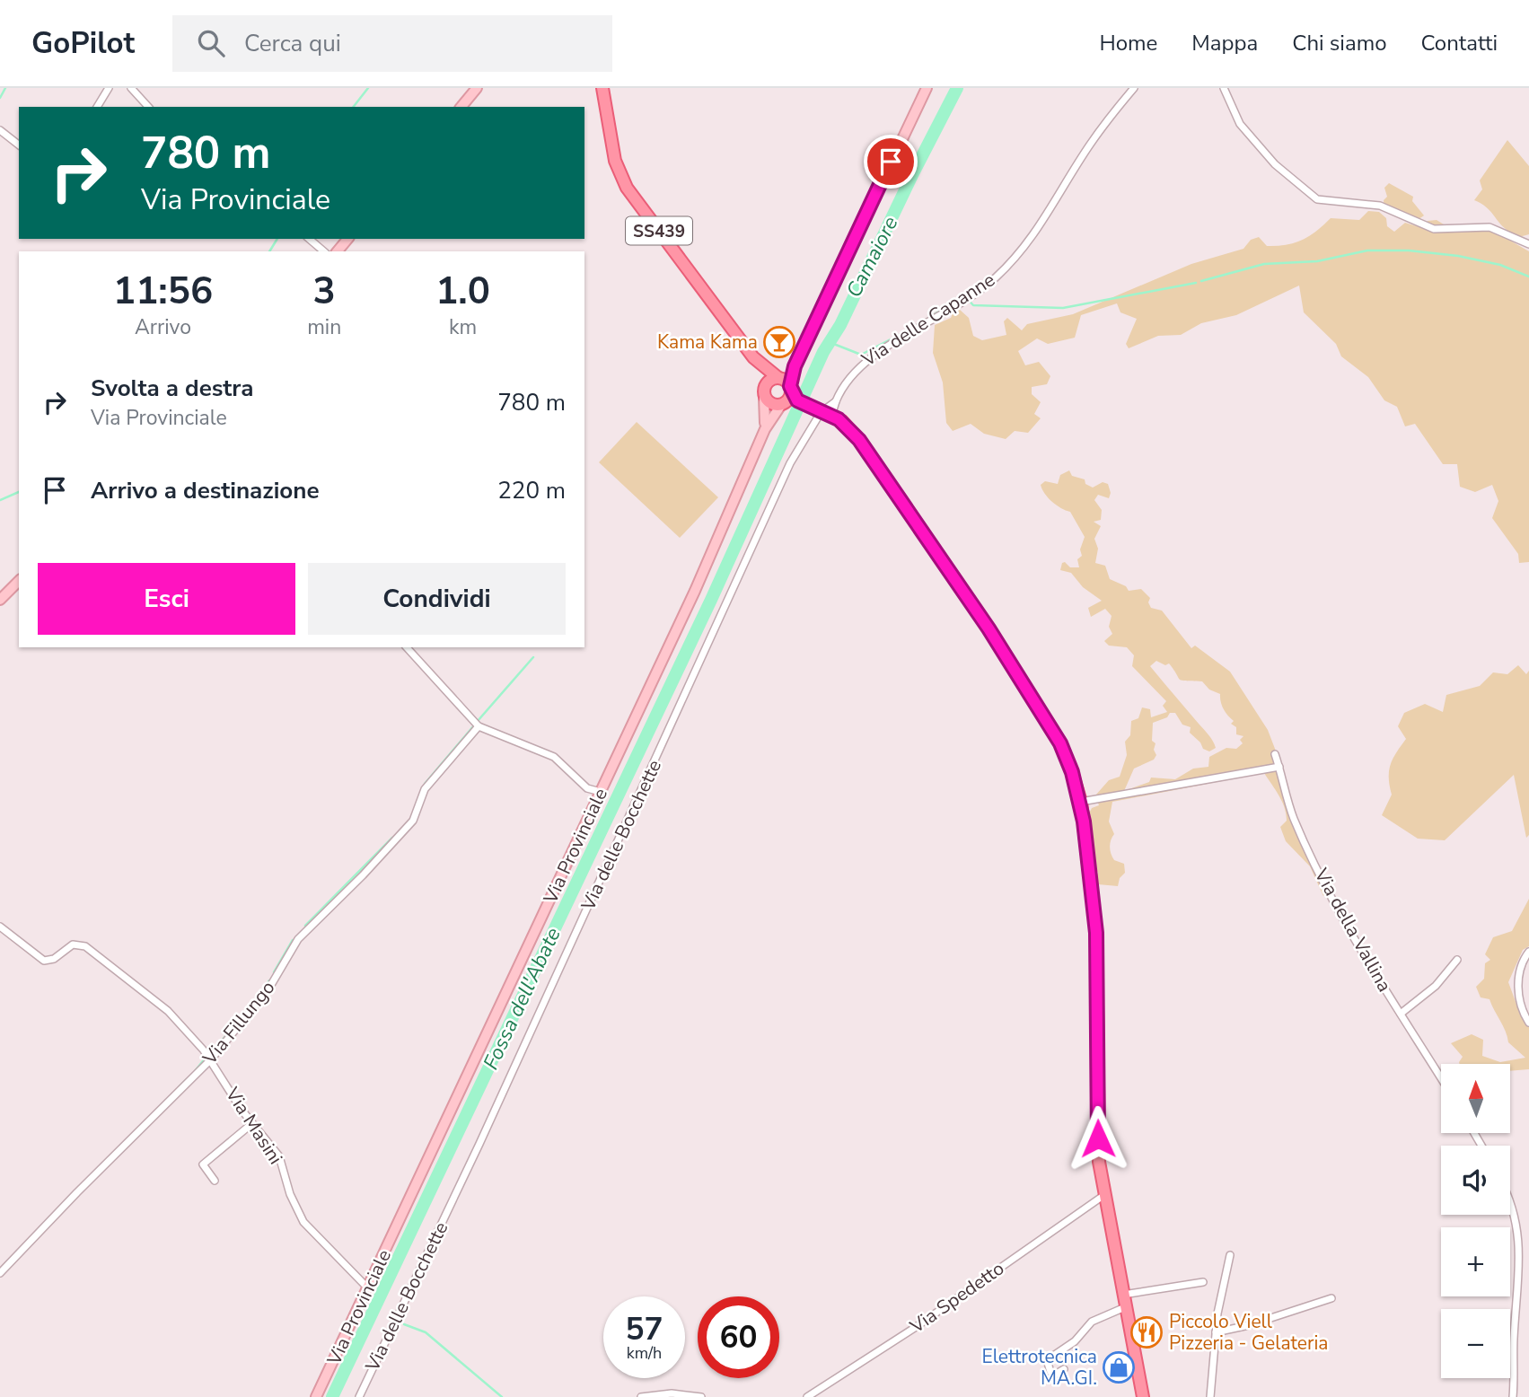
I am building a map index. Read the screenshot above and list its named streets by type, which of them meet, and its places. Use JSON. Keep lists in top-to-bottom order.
{
  "streets": {
    "main road": ["SS439", "Via Provinciale"],
    "street": [
      "Via delle Capanne",
      "Via delle Bocchette",
      "Via della Vallina",
      "Via Fillungo",
      "Via Masini",
      "Via Spedetto"
    ]
  },
  "crossings": [
    ["SS439", "Via delle Capanne"],
    ["SS439", "Via delle Bocchette"],
    ["SS439", "Via Provinciale"],
    ["SS439", "Via Spedetto"],
    ["Via delle Capanne", "Via delle Bocchette"],
    ["Via Provinciale", "Via Masini"],
    ["Via Fillungo", "Via Masini"]
  ],
  "water": ["Camaiore", "Fossa dell'Abate"],
  "places": {
    "bar": ["Kama Kama"],
    "restaurant": ["Piccolo Viell Pizzeria - Gelateria"],
    "shop": ["Elettrotecnica MA.GI."]
  },
  "north": "top",
  "page": {
    "header": "GoPilot",
    "search": "Cerca qui",
    "nav": [
      "Home",
      "Mappa",
      "Chi siamo",
      "Contatti"
    ],
    "turn": ["780 m", "Via Provinciale"],
    "eta": [
      "11:56",
      "Arrivo",
      "3",
      "min",
      "1.0",
      "km"
    ],
    "list": [
      {
        "name": "Svolta a destra",
        "note": "Via Provinciale",
        "value": "780 m"
      },
      {
        "name": "Arrivo a destinazione",
        "value": "220 m"
      }
    ],
    "buttons": ["Esci", "Condividi"],
    "map_buttons": ["+", "−"],
    "speed": "57 km/h",
    "limit": "60"
  }
}
